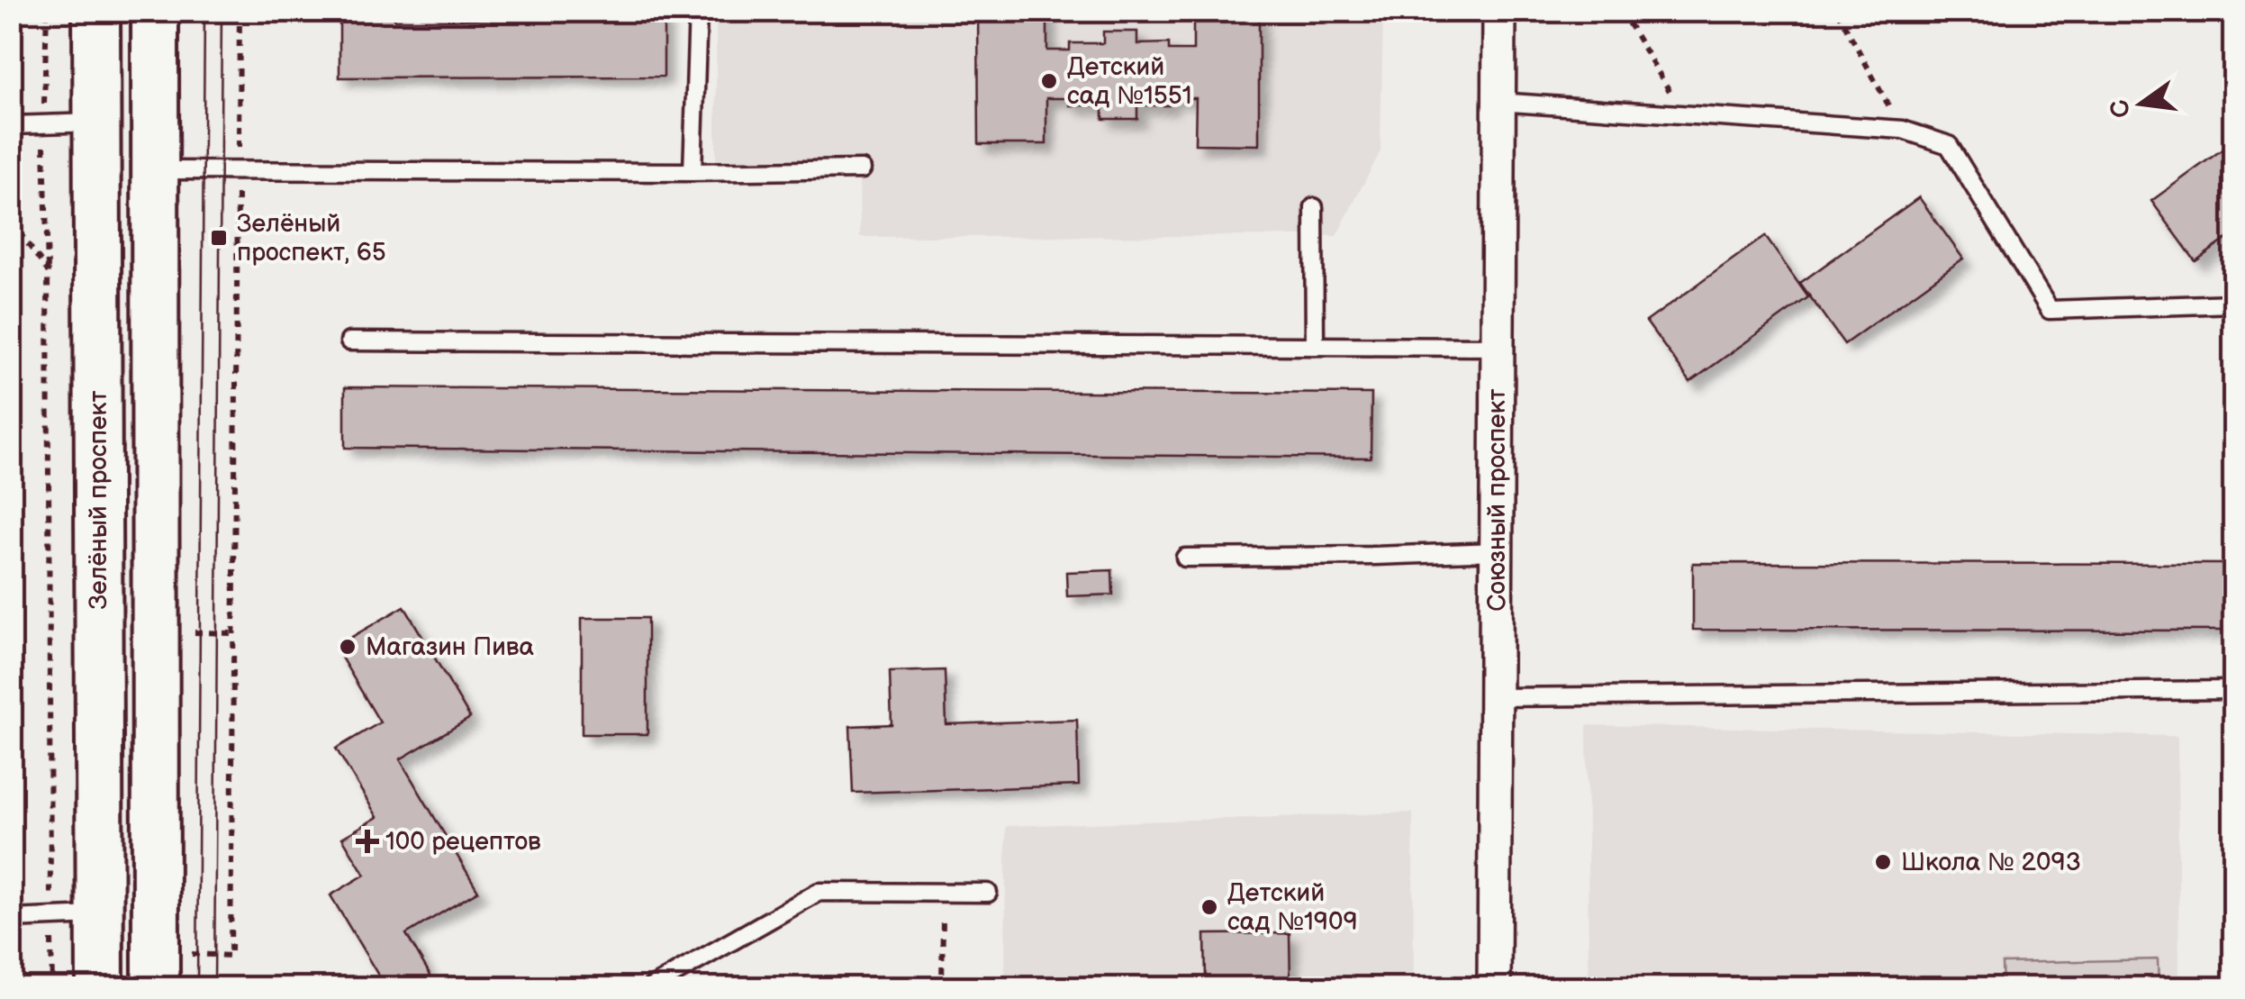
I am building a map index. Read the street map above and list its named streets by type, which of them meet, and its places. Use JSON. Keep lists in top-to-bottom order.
{
  "streets": {
    "main road": ["Зелёный проспект"],
    "street": ["Союзный проспект"]
  },
  "places": {
    "other": [
      "Детский сад №1551",
      "Магазин Пива",
      "Школа № 2093",
      "Детский сад №1909"
    ],
    "transit": ["Зелёный проспект, 65"],
    "health": ["100 рецептов"]
  },
  "north": "left"
}
